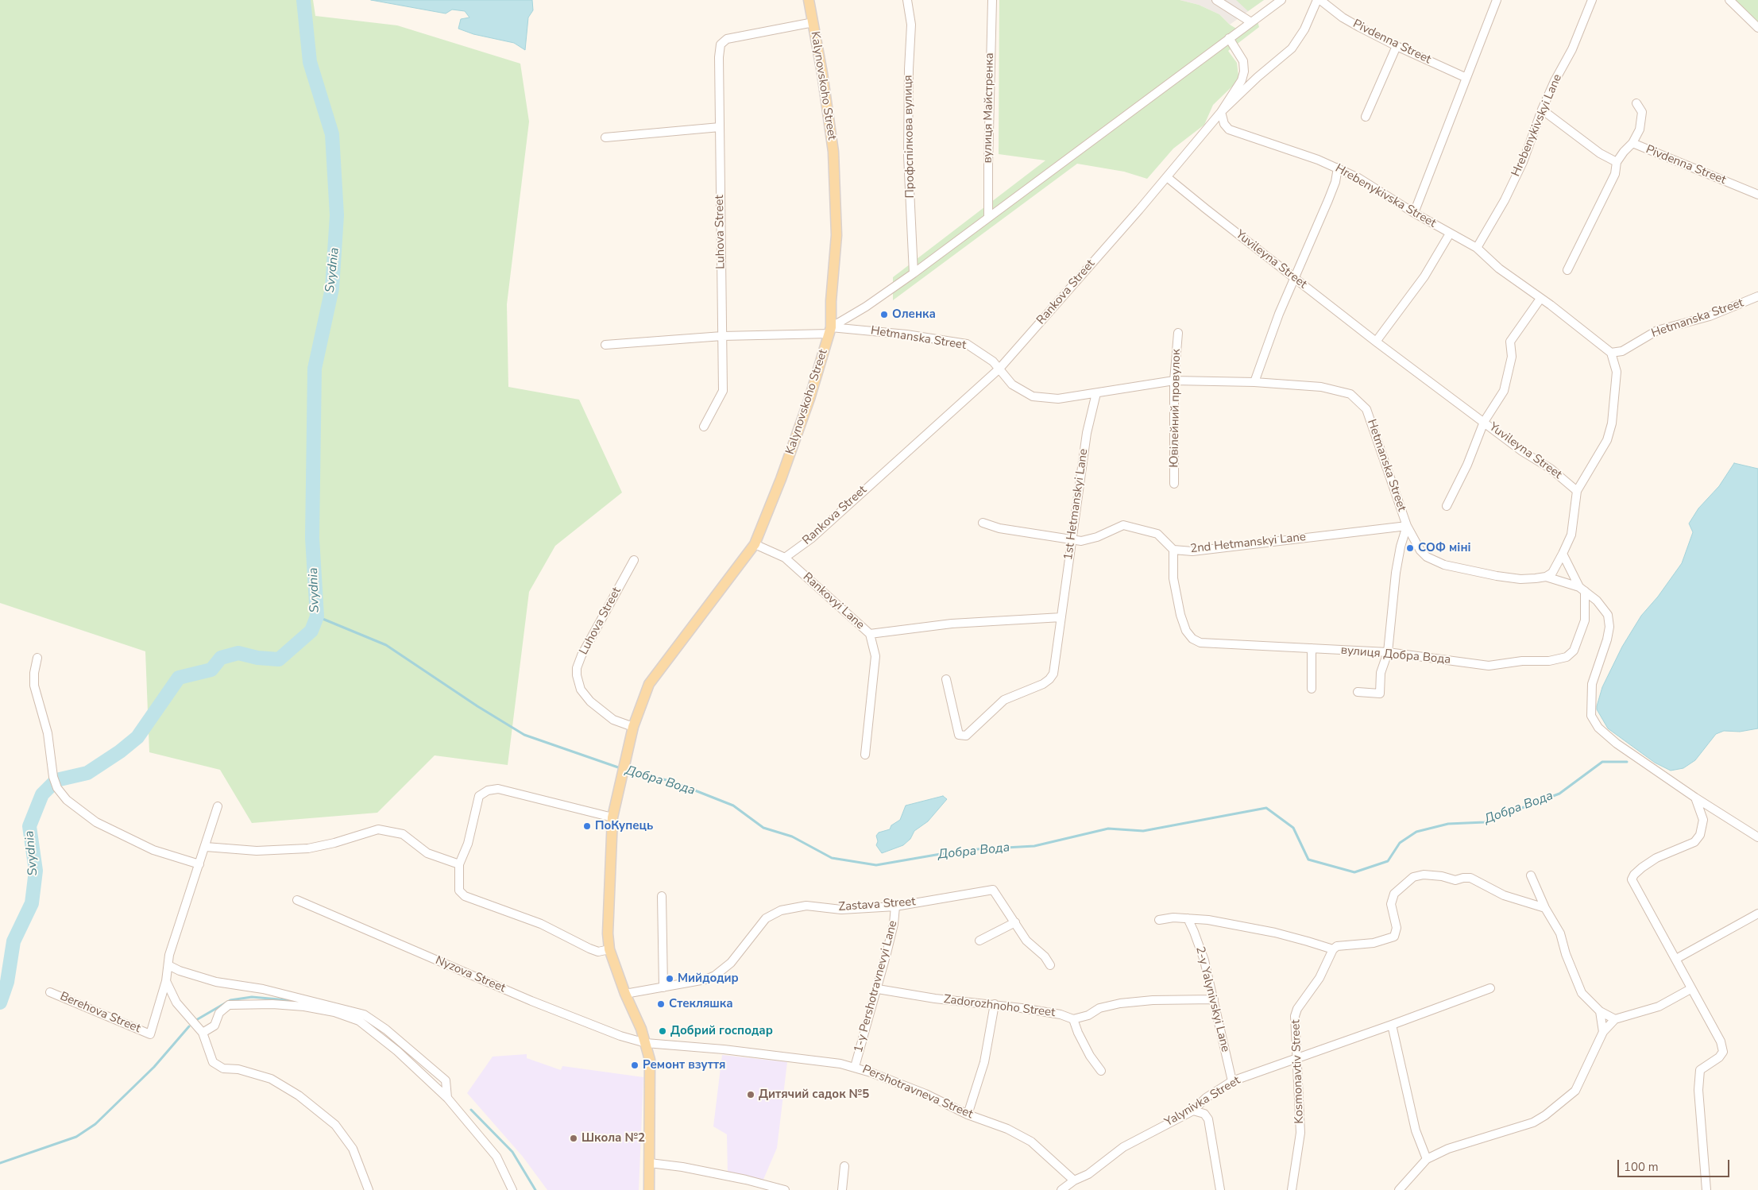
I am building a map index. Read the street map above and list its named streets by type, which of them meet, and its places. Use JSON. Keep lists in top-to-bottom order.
{
  "streets": {
    "main road": ["Kalynovskoho Street"],
    "street": [
      "Pivdenna Street",
      "вулиця Майстренка",
      "Hrebenykivskyi Lane",
      "Профспілкова вулиця",
      "Hrebenykivska Street",
      "Luhova Street",
      "Yuvileyna Street",
      "Rankova Street",
      "Hetmanska Street",
      "Ювілейний провулок",
      "1st Hetmanskyi Lane",
      "2nd Hetmanskyi Lane",
      "Rankovyi Lane",
      "вулиця Добра Вода",
      "Zastava Street",
      "Nyzova Street",
      "1-y Pershotravnevyi Lane",
      "2-y Yalynivskyi Lane",
      "Zadorozhnoho Street",
      "Berehova Street",
      "Kosmonavtiv Street",
      "Pershotravneva Street",
      "Yalynivka Street"
    ]
  },
  "crossings": [
    ["Pivdenna Street", "Rankova Street"],
    ["Kalynovskoho Street", "Luhova Street"],
    ["Kalynovskoho Street", "Hetmanska Street"],
    ["Kalynovskoho Street", "Rankovyi Lane"],
    ["Kalynovskoho Street", "Zastava Street"],
    ["Kalynovskoho Street", "Nyzova Street"],
    ["Kalynovskoho Street", "Pershotravneva Street"],
    ["Hrebenykivskyi Lane", "Hrebenykivska Street"],
    ["Hrebenykivska Street", "Rankova Street"],
    ["Hrebenykivska Street", "Hetmanska Street"],
    ["Luhova Street", "Hetmanska Street"],
    ["Yuvileyna Street", "Rankova Street"],
    ["Rankova Street", "Hetmanska Street"],
    ["Rankova Street", "Rankovyi Lane"],
    ["Hetmanska Street", "Ювілейний провулок"],
    ["Hetmanska Street", "1st Hetmanskyi Lane"],
    ["Hetmanska Street", "2nd Hetmanskyi Lane"],
    ["1st Hetmanskyi Lane", "2nd Hetmanskyi Lane"],
    ["2nd Hetmanskyi Lane", "вулиця Добра Вода"],
    ["Zastava Street", "1-y Pershotravnevyi Lane"],
    ["Nyzova Street", "Pershotravneva Street"],
    ["1-y Pershotravnevyi Lane", "Zadorozhnoho Street"],
    ["1-y Pershotravnevyi Lane", "Pershotravneva Street"],
    ["2-y Yalynivskyi Lane", "Yalynivka Street"],
    ["Kosmonavtiv Street", "Yalynivka Street"],
    ["Pershotravneva Street", "Yalynivka Street"]
  ],
  "water": ["Svydnia", "Добра Вода"],
  "places": [
    "Оленка",
    "СОФ міні",
    "ПоКупець",
    "Мийдодир",
    "Стекляшка",
    "Добрий господар",
    "Ремонт взуття",
    "Дитячий садок №5",
    "Школа №2"
  ],
  "scale_bar": "100 m"
}
